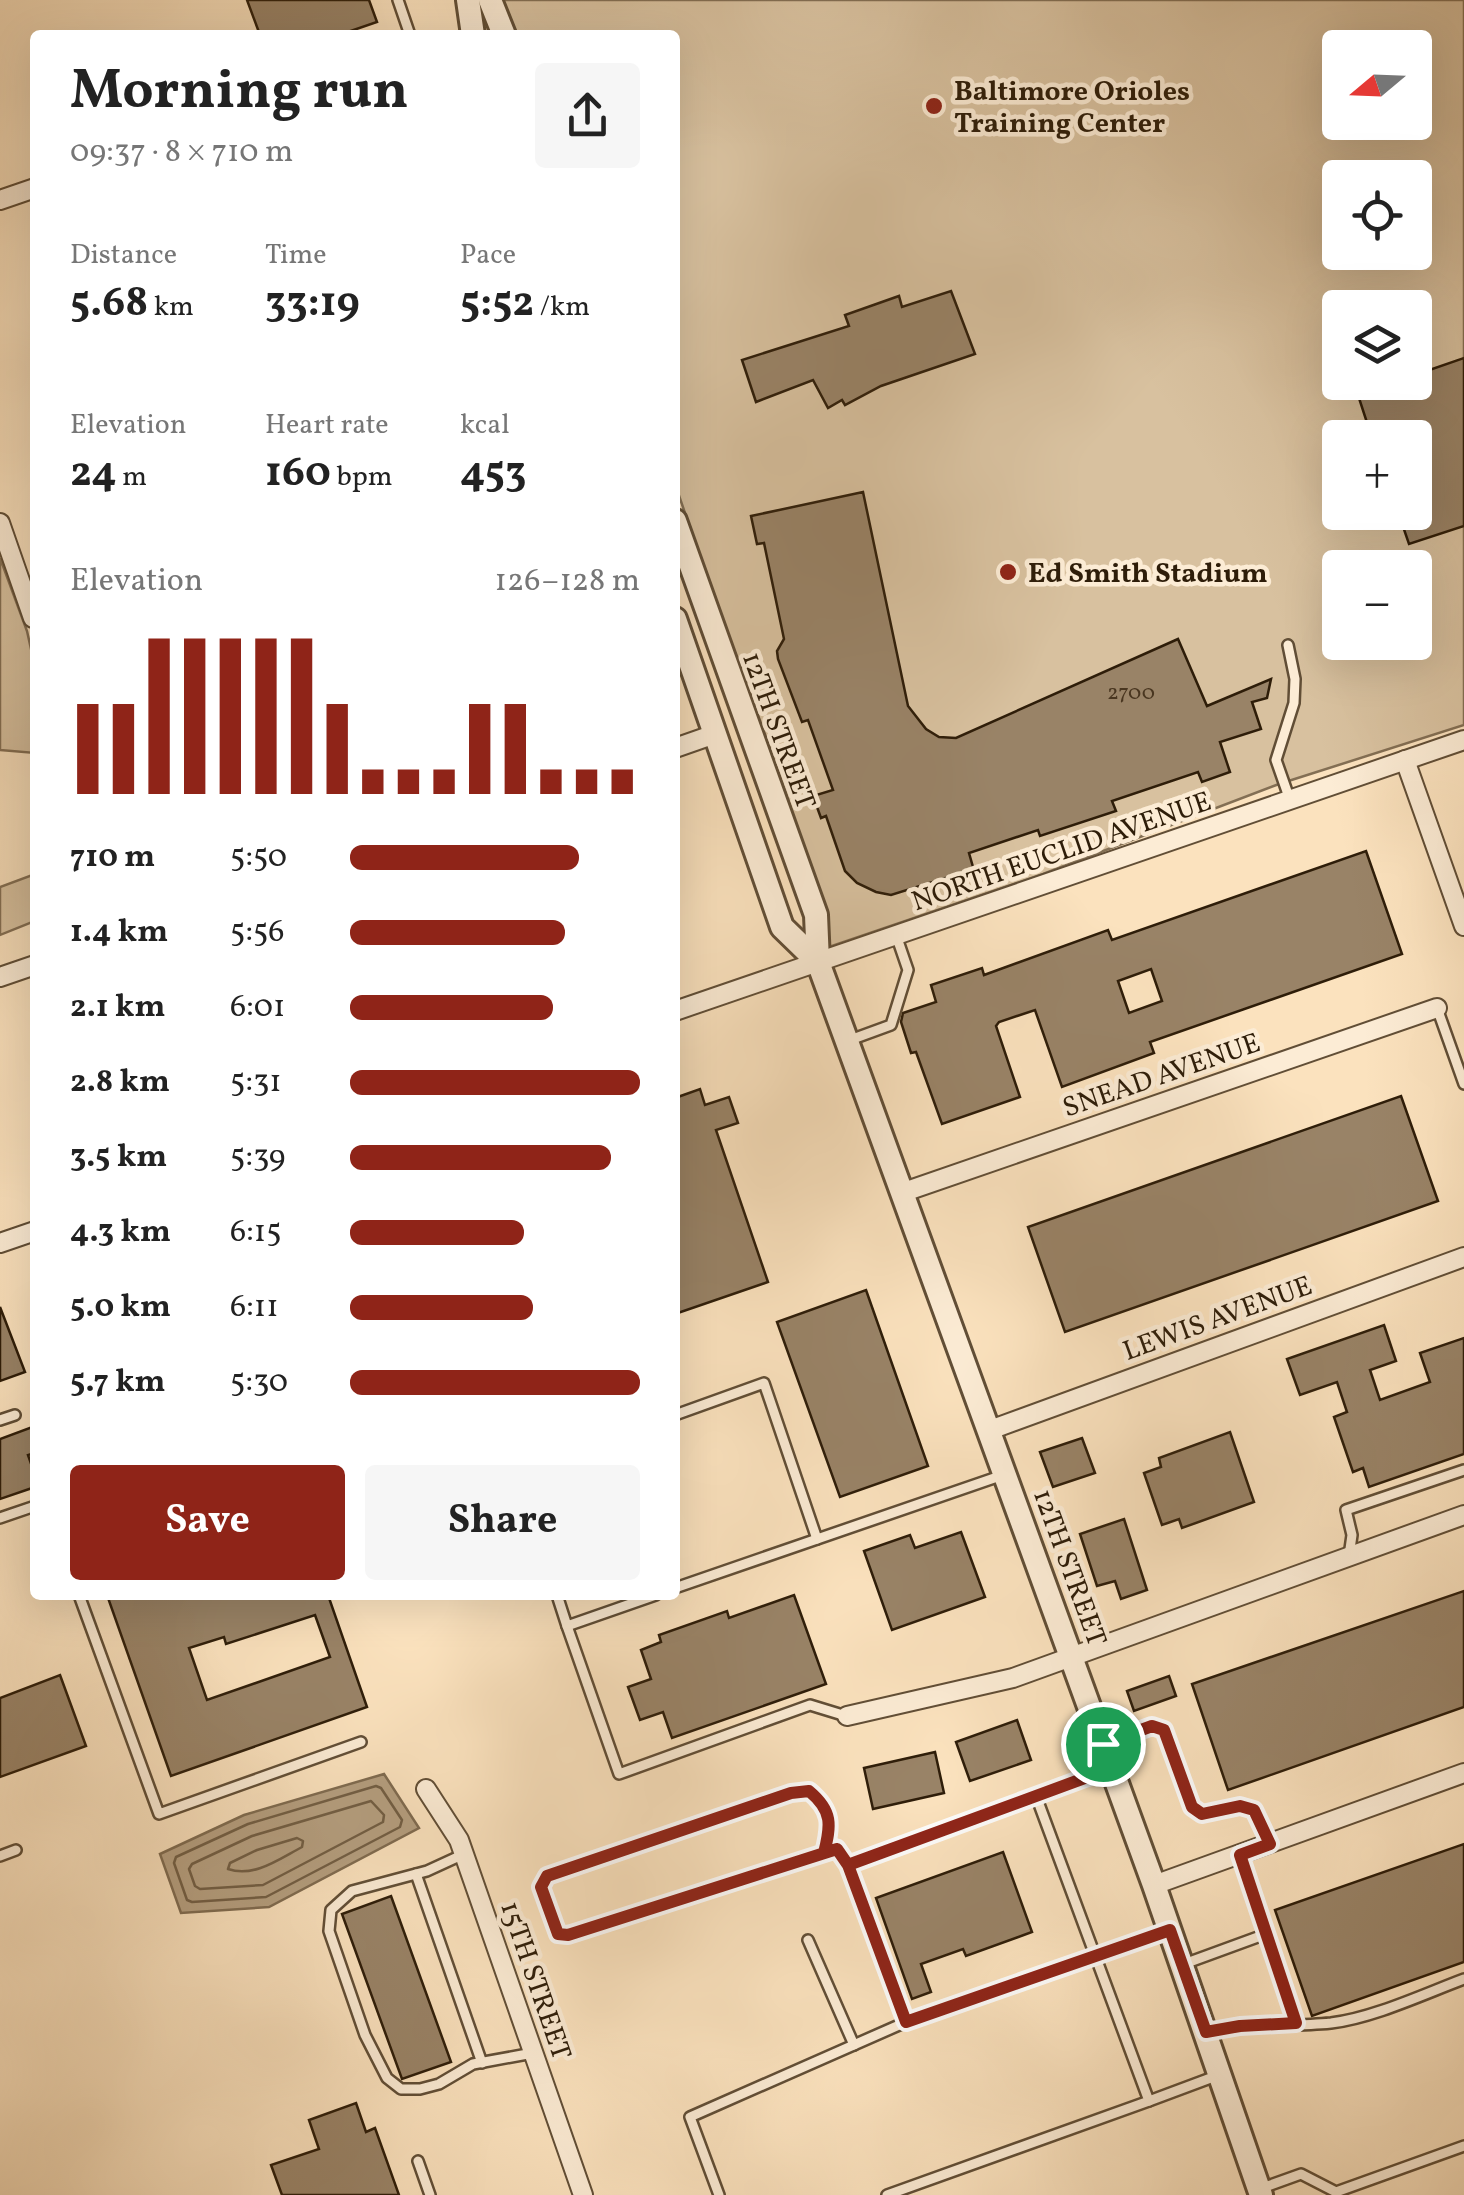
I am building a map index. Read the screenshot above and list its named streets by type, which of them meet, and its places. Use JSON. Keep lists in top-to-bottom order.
{
  "streets": {
    "street": [
      "12TH STREET",
      "NORTH EUCLID AVENUE",
      "SNEAD AVENUE",
      "LEWIS AVENUE",
      "15TH STREET"
    ]
  },
  "crossings": [
    ["12TH STREET", "NORTH EUCLID AVENUE"],
    ["12TH STREET", "SNEAD AVENUE"],
    ["12TH STREET", "LEWIS AVENUE"]
  ],
  "places": ["Baltimore Orioles Training Center", "Ed Smith Stadium"],
  "house_numbers": ["2700"],
  "north": "left",
  "page": {
    "map_buttons": ["+", "−"],
    "heading": ["Morning run", "09:37 · 8 × 710 m"],
    "stats": [
      ["Distance", "5.68 km"],
      ["Time", "33:19"],
      ["Pace", "5:52 /km"],
      ["Elevation", "24 m"],
      ["Heart rate", "160 bpm"],
      ["kcal", "453"]
    ],
    "chart": ["Elevation", "126–128 m"],
    "list": [
      {
        "name": "710 m",
        "note": "5:50"
      },
      {
        "name": "1.4 km",
        "note": "5:56"
      },
      {
        "name": "2.1 km",
        "note": "6:01"
      },
      {
        "name": "2.8 km",
        "note": "5:31"
      },
      {
        "name": "3.5 km",
        "note": "5:39"
      },
      {
        "name": "4.3 km",
        "note": "6:15"
      },
      {
        "name": "5.0 km",
        "note": "6:11"
      },
      {
        "name": "5.7 km",
        "note": "5:30"
      }
    ],
    "buttons": ["Save", "Share"]
  }
}
